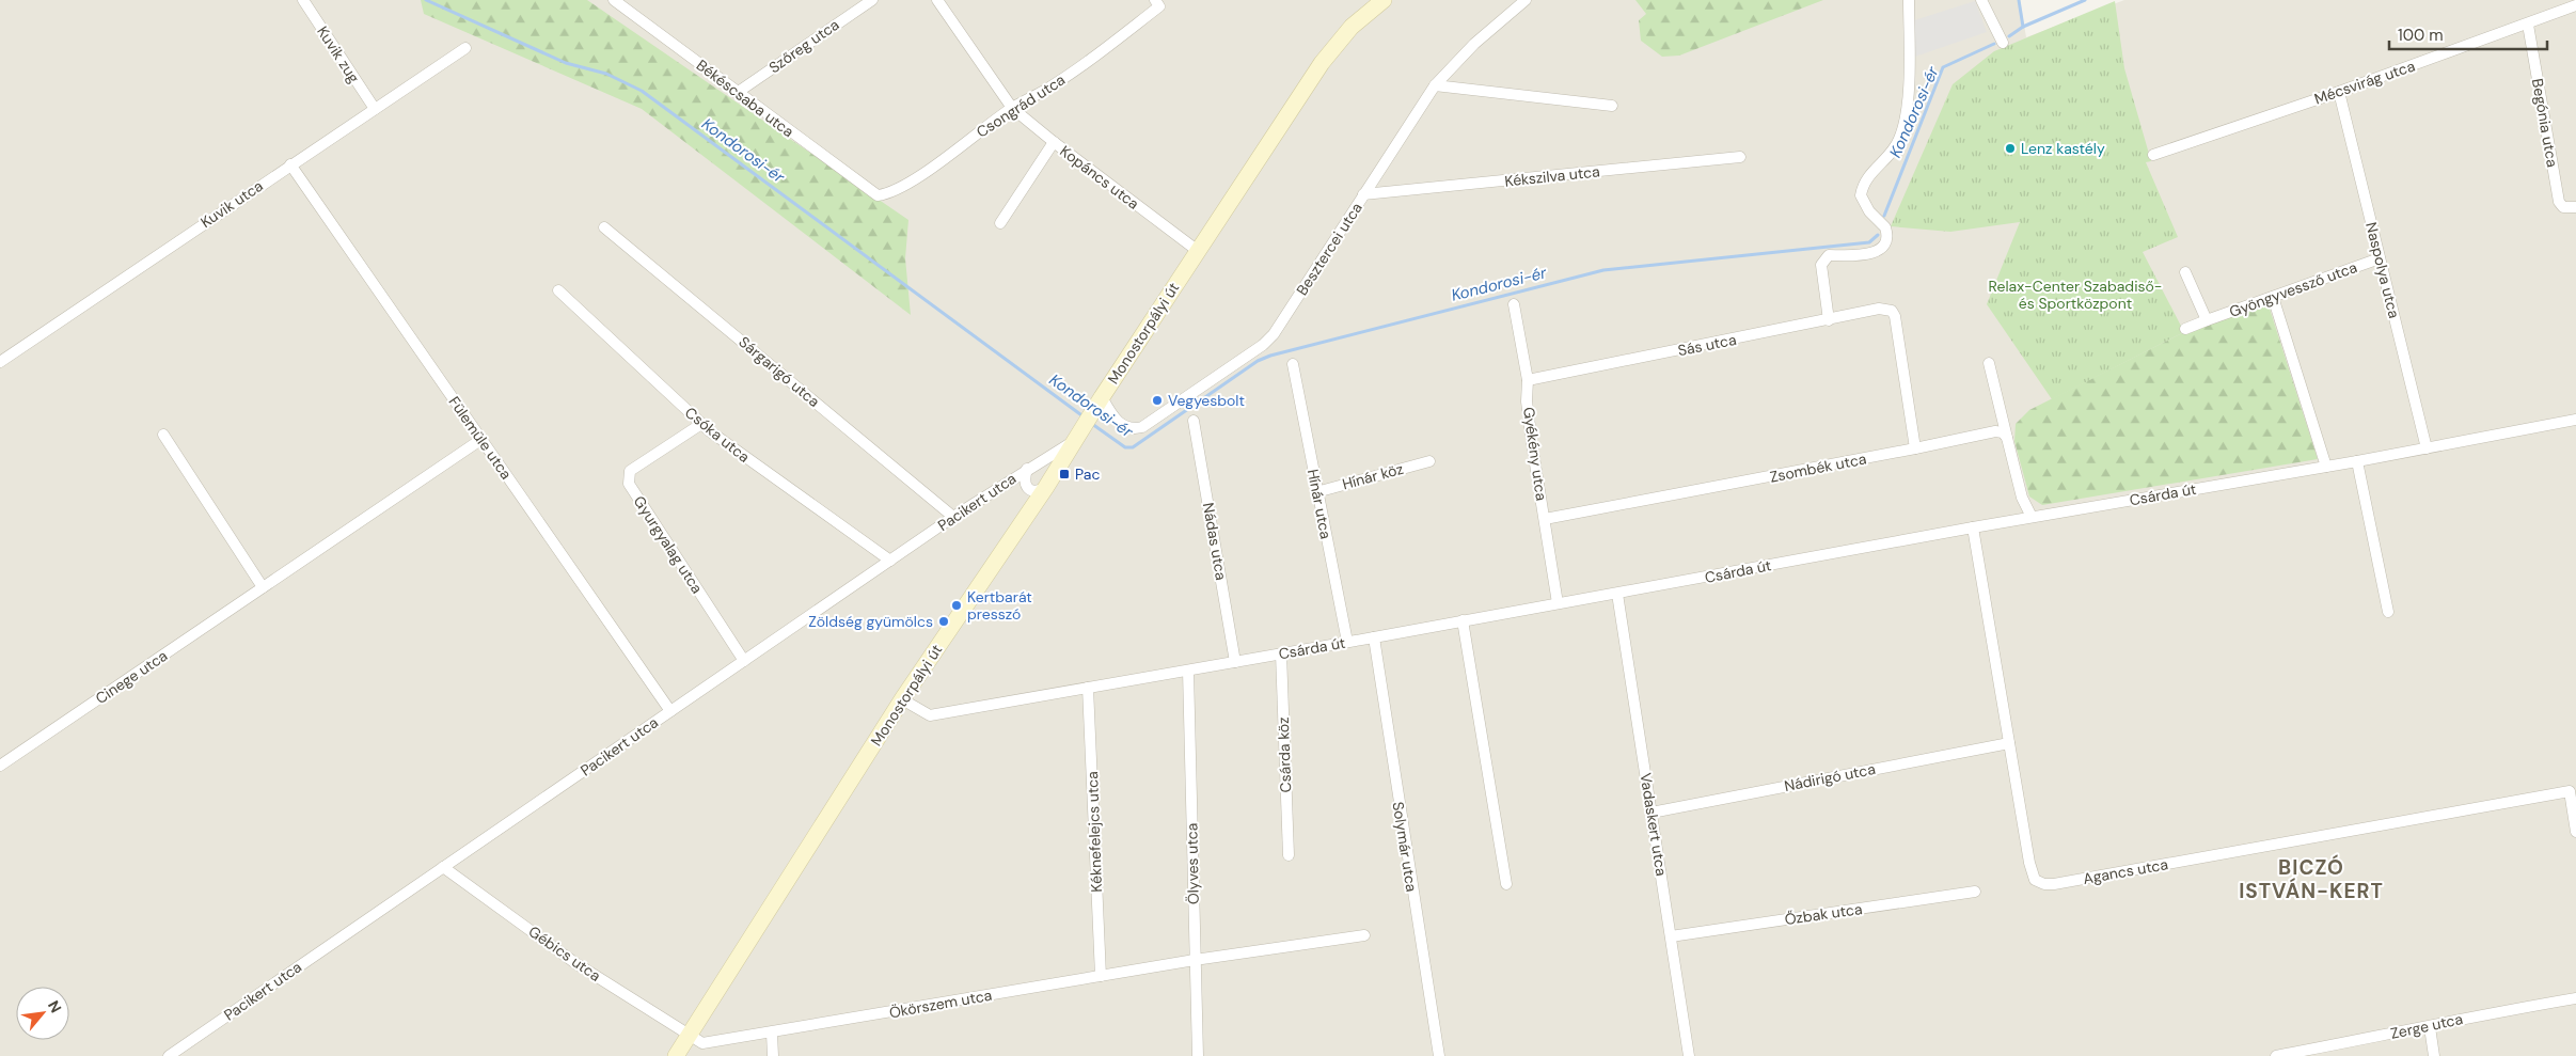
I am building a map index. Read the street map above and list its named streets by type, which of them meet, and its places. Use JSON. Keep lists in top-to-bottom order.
{
  "streets": {
    "street": [
      "Szőreg utca",
      "Kuvik zug",
      "Mécsvirág utca",
      "Békéscsaba utca",
      "Csongrád utca",
      "Begónia utca",
      "Kékszilva utca",
      "Kopáncs utca",
      "Kuvik utca",
      "Besztercei utca",
      "Naspolya utca",
      "Gyöngyvessző utca",
      "Monostorpályi út",
      "Sás utca",
      "Sárgarigó utca",
      "Csóka utca",
      "Fülemüle utca",
      "Gyékény utca",
      "Zsombék utca",
      "Hínár köz",
      "Csárda út",
      "Pacikert utca",
      "Hínár utca",
      "Nádas utca",
      "Gyurgyalag utca",
      "Cinege utca",
      "Csárda köz",
      "Nádirigó utca",
      "Vadaskert utca",
      "Kéknefelejcs utca",
      "Solymár utca",
      "Ölyves utca",
      "Agancs utca",
      "Őzbak utca",
      "Gébics utca",
      "Ökörszem utca",
      "Zerge utca"
    ]
  },
  "crossings": [
    ["Szőreg utca", "Békéscsaba utca"],
    ["Kuvik zug", "Kuvik utca"],
    ["Mécsvirág utca", "Begónia utca"],
    ["Mécsvirág utca", "Naspolya utca"],
    ["Békéscsaba utca", "Csongrád utca"],
    ["Csongrád utca", "Kopáncs utca"],
    ["Kékszilva utca", "Besztercei utca"],
    ["Kopáncs utca", "Monostorpályi út"],
    ["Kuvik utca", "Fülemüle utca"],
    ["Besztercei utca", "Monostorpályi út"],
    ["Naspolya utca", "Gyöngyvessző utca"],
    ["Naspolya utca", "Csárda út"],
    ["Monostorpályi út", "Csárda út"],
    ["Monostorpályi út", "Pacikert utca"],
    ["Monostorpályi út", "Gébics utca"],
    ["Monostorpályi út", "Ökörszem utca"],
    ["Sás utca", "Gyékény utca"],
    ["Sás utca", "Zsombék utca"],
    ["Sárgarigó utca", "Pacikert utca"],
    ["Csóka utca", "Pacikert utca"],
    ["Csóka utca", "Gyurgyalag utca"],
    ["Fülemüle utca", "Pacikert utca"],
    ["Fülemüle utca", "Cinege utca"],
    ["Gyékény utca", "Zsombék utca"],
    ["Gyékény utca", "Csárda út"],
    ["Hínár köz", "Hínár utca"],
    ["Csárda út", "Hínár utca"],
    ["Csárda út", "Nádas utca"],
    ["Csárda út", "Csárda köz"],
    ["Csárda út", "Vadaskert utca"],
    ["Csárda út", "Kéknefelejcs utca"],
    ["Csárda út", "Solymár utca"],
    ["Csárda út", "Ölyves utca"],
    ["Csárda út", "Agancs utca"],
    ["Pacikert utca", "Gyurgyalag utca"],
    ["Pacikert utca", "Gébics utca"],
    ["Nádirigó utca", "Vadaskert utca"],
    ["Nádirigó utca", "Agancs utca"],
    ["Vadaskert utca", "Őzbak utca"],
    ["Kéknefelejcs utca", "Ökörszem utca"],
    ["Ölyves utca", "Ökörszem utca"],
    ["Gébics utca", "Ökörszem utca"]
  ],
  "districts": ["BICZÓ ISTVÁN-KERT"],
  "water": ["Kondorosi-ér"],
  "parks": ["Relax-Center Szabadiső- és Sportközpont"],
  "places": {
    "other": [
      "Lenz kastély",
      "Vegyesbolt",
      "Kertbarát presszó",
      "Zöldség gyümölcs"
    ],
    "transit": ["Pac"]
  },
  "scale_bar": "100 m",
  "north": "top right"
}
